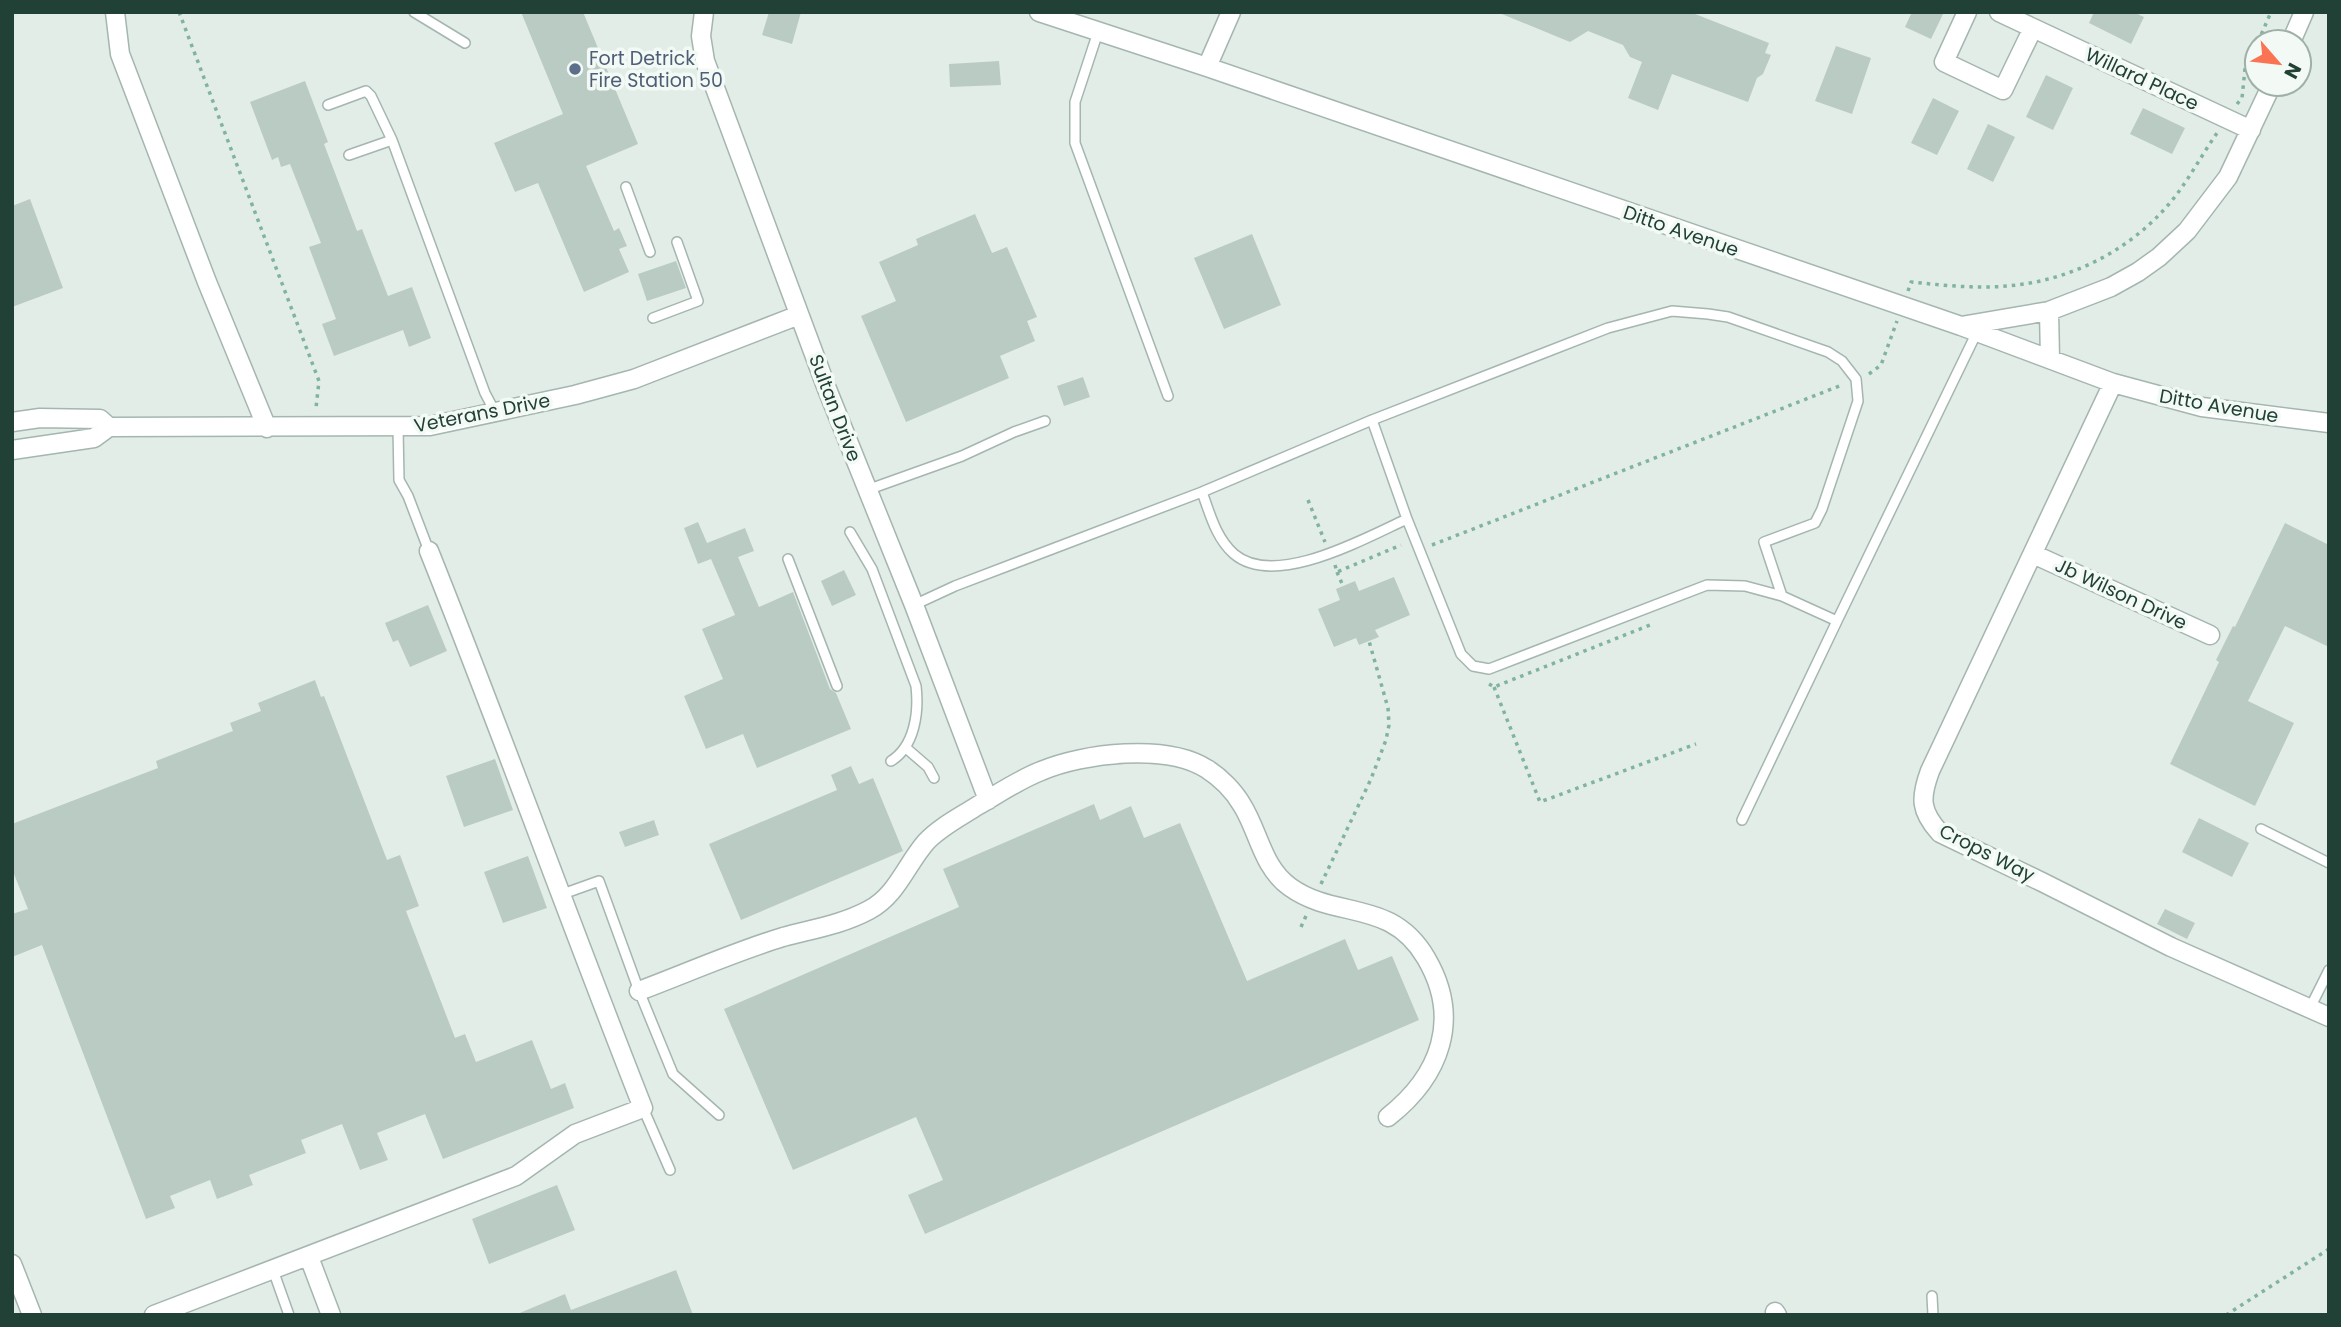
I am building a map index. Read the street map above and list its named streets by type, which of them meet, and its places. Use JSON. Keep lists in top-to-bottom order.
{
  "streets": {
    "street": [
      "Willard Place",
      "Ditto Avenue",
      "Sultan Drive",
      "Veterans Drive",
      "Jb Wilson Drive",
      "Crops Way"
    ]
  },
  "crossings": [
    ["Ditto Avenue", "Crops Way"],
    ["Sultan Drive", "Veterans Drive"],
    ["Jb Wilson Drive", "Crops Way"]
  ],
  "places": ["Fort Detrick Fire Station 50"],
  "north": "bottom right"
}
